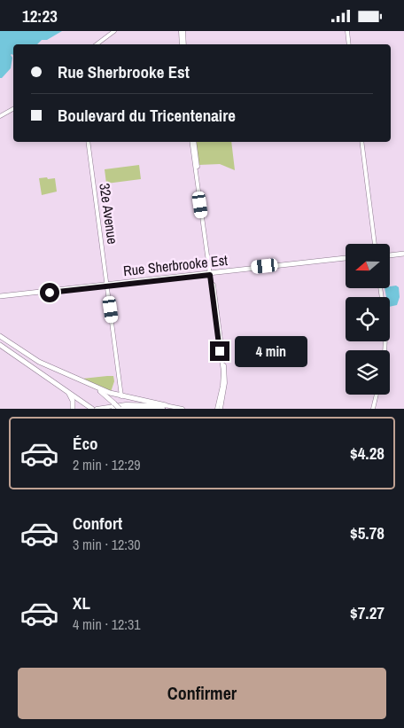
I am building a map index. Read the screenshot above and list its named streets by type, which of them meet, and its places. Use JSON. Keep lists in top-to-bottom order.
{
  "streets": {
    "main road": ["Rue Sherbrooke Est"],
    "street": ["32e Avenue"]
  },
  "crossings": [
    ["32e Avenue", "Rue Sherbrooke Est"]
  ],
  "north": "left",
  "page": {
    "status": "12:23",
    "banner": ["Rue Sherbrooke Est", "Boulevard du Tricentenaire"],
    "bubble": "4 min",
    "list": [
      {
        "name": "Éco",
        "note": "2 min · 12:29",
        "value": "$4.28"
      },
      {
        "name": "Confort",
        "note": "3 min · 12:30",
        "value": "$5.78"
      },
      {
        "name": "XL",
        "note": "4 min · 12:31",
        "value": "$7.27"
      }
    ],
    "buttons": "Confirmer"
  }
}
